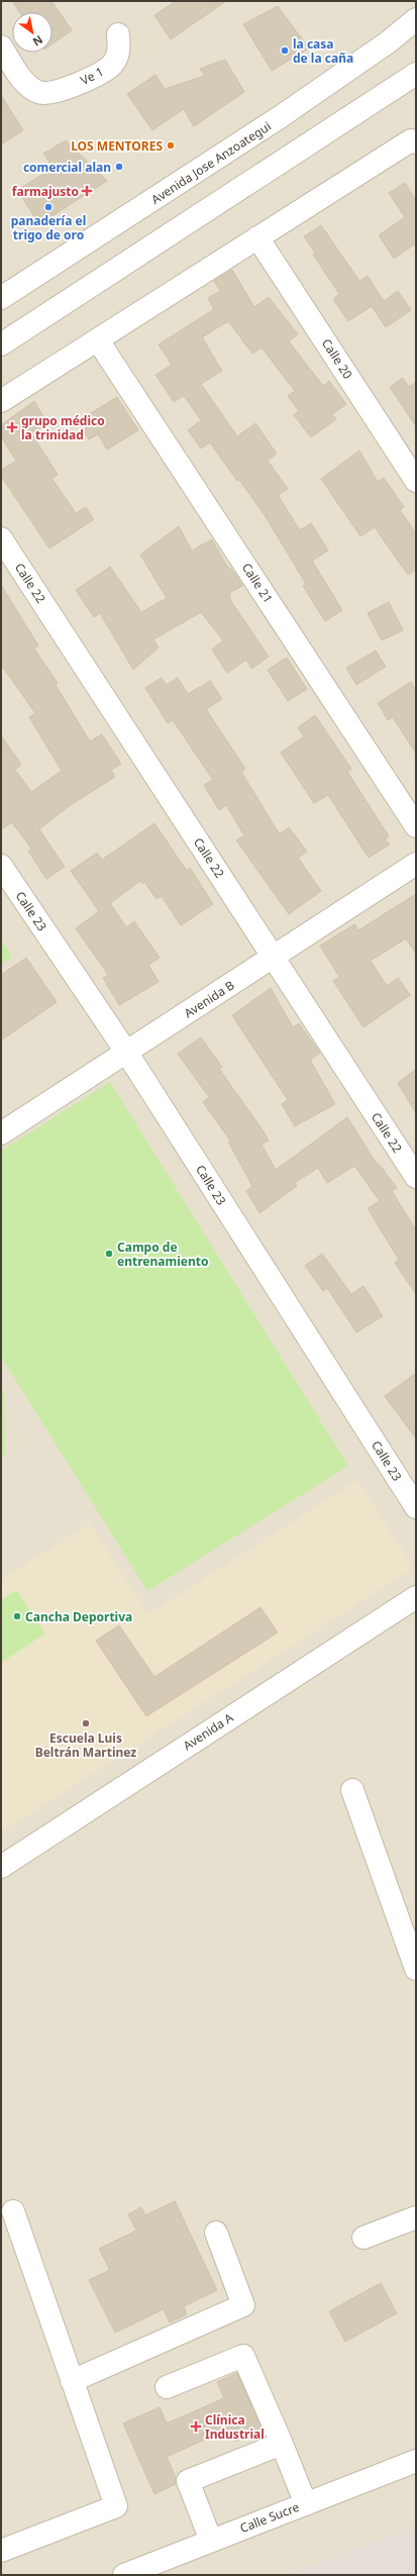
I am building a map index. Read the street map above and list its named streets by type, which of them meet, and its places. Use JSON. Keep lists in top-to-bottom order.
{
  "streets": {
    "street": [
      "Ve 1",
      "Avenida Jose Anzoategui",
      "Calle 20",
      "Calle 22",
      "Calle 21",
      "Calle 23",
      "Avenida B",
      "Avenida A",
      "Calle Sucre"
    ]
  },
  "crossings": [
    ["Calle 22", "Avenida B"],
    ["Calle 23", "Avenida B"]
  ],
  "places": {
    "other": [
      "la casa de la caña",
      "LOS MENTORES",
      "comercial alan",
      "panadería el trigo de oro",
      "Campo de entrenamiento",
      "Cancha Deportiva",
      "Escuela Luis Beltrán Martinez"
    ],
    "health": ["farmajusto", "grupo médico la trinidad", "Clínica Industrial"]
  },
  "north": "bottom right"
}
